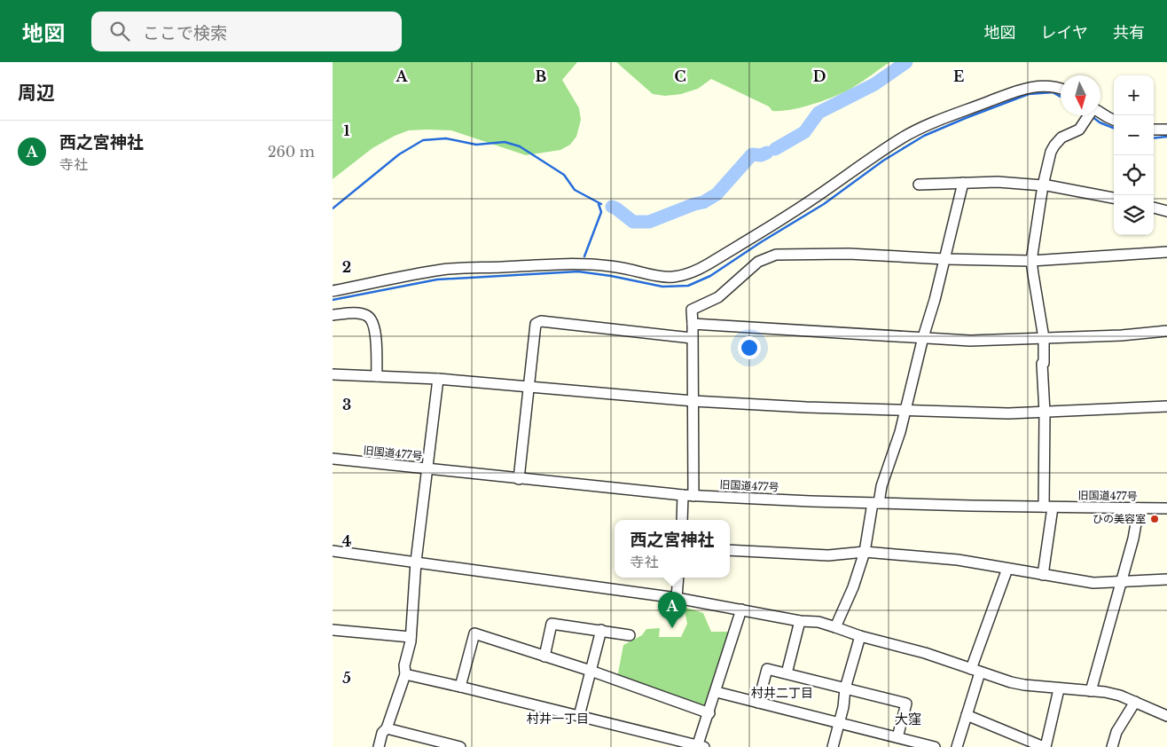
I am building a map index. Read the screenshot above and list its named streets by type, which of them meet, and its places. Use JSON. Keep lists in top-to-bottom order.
{
  "streets": {
    "street": ["旧国道477号"]
  },
  "districts": ["村井二丁目", "村井一丁目", "大窪"],
  "places": ["ひの美容室"],
  "north": "bottom",
  "page": {
    "header": "地図",
    "search": "ここで検索",
    "nav": ["地図", "レイヤ", "共有"],
    "heading": "周辺",
    "map_buttons": ["+", "−"],
    "list": [
      {
        "mark": "A",
        "name": "西之宮神社",
        "note": "寺社",
        "value": "260 m"
      }
    ],
    "popup": ["西之宮神社", "寺社"],
    "pins": "A"
  },
  "grid": {
    "columns": [
      "A",
      "B",
      "C",
      "D",
      "E"
    ],
    "rows": [
      "1",
      "2",
      "3",
      "4",
      "5"
    ]
  }
}
